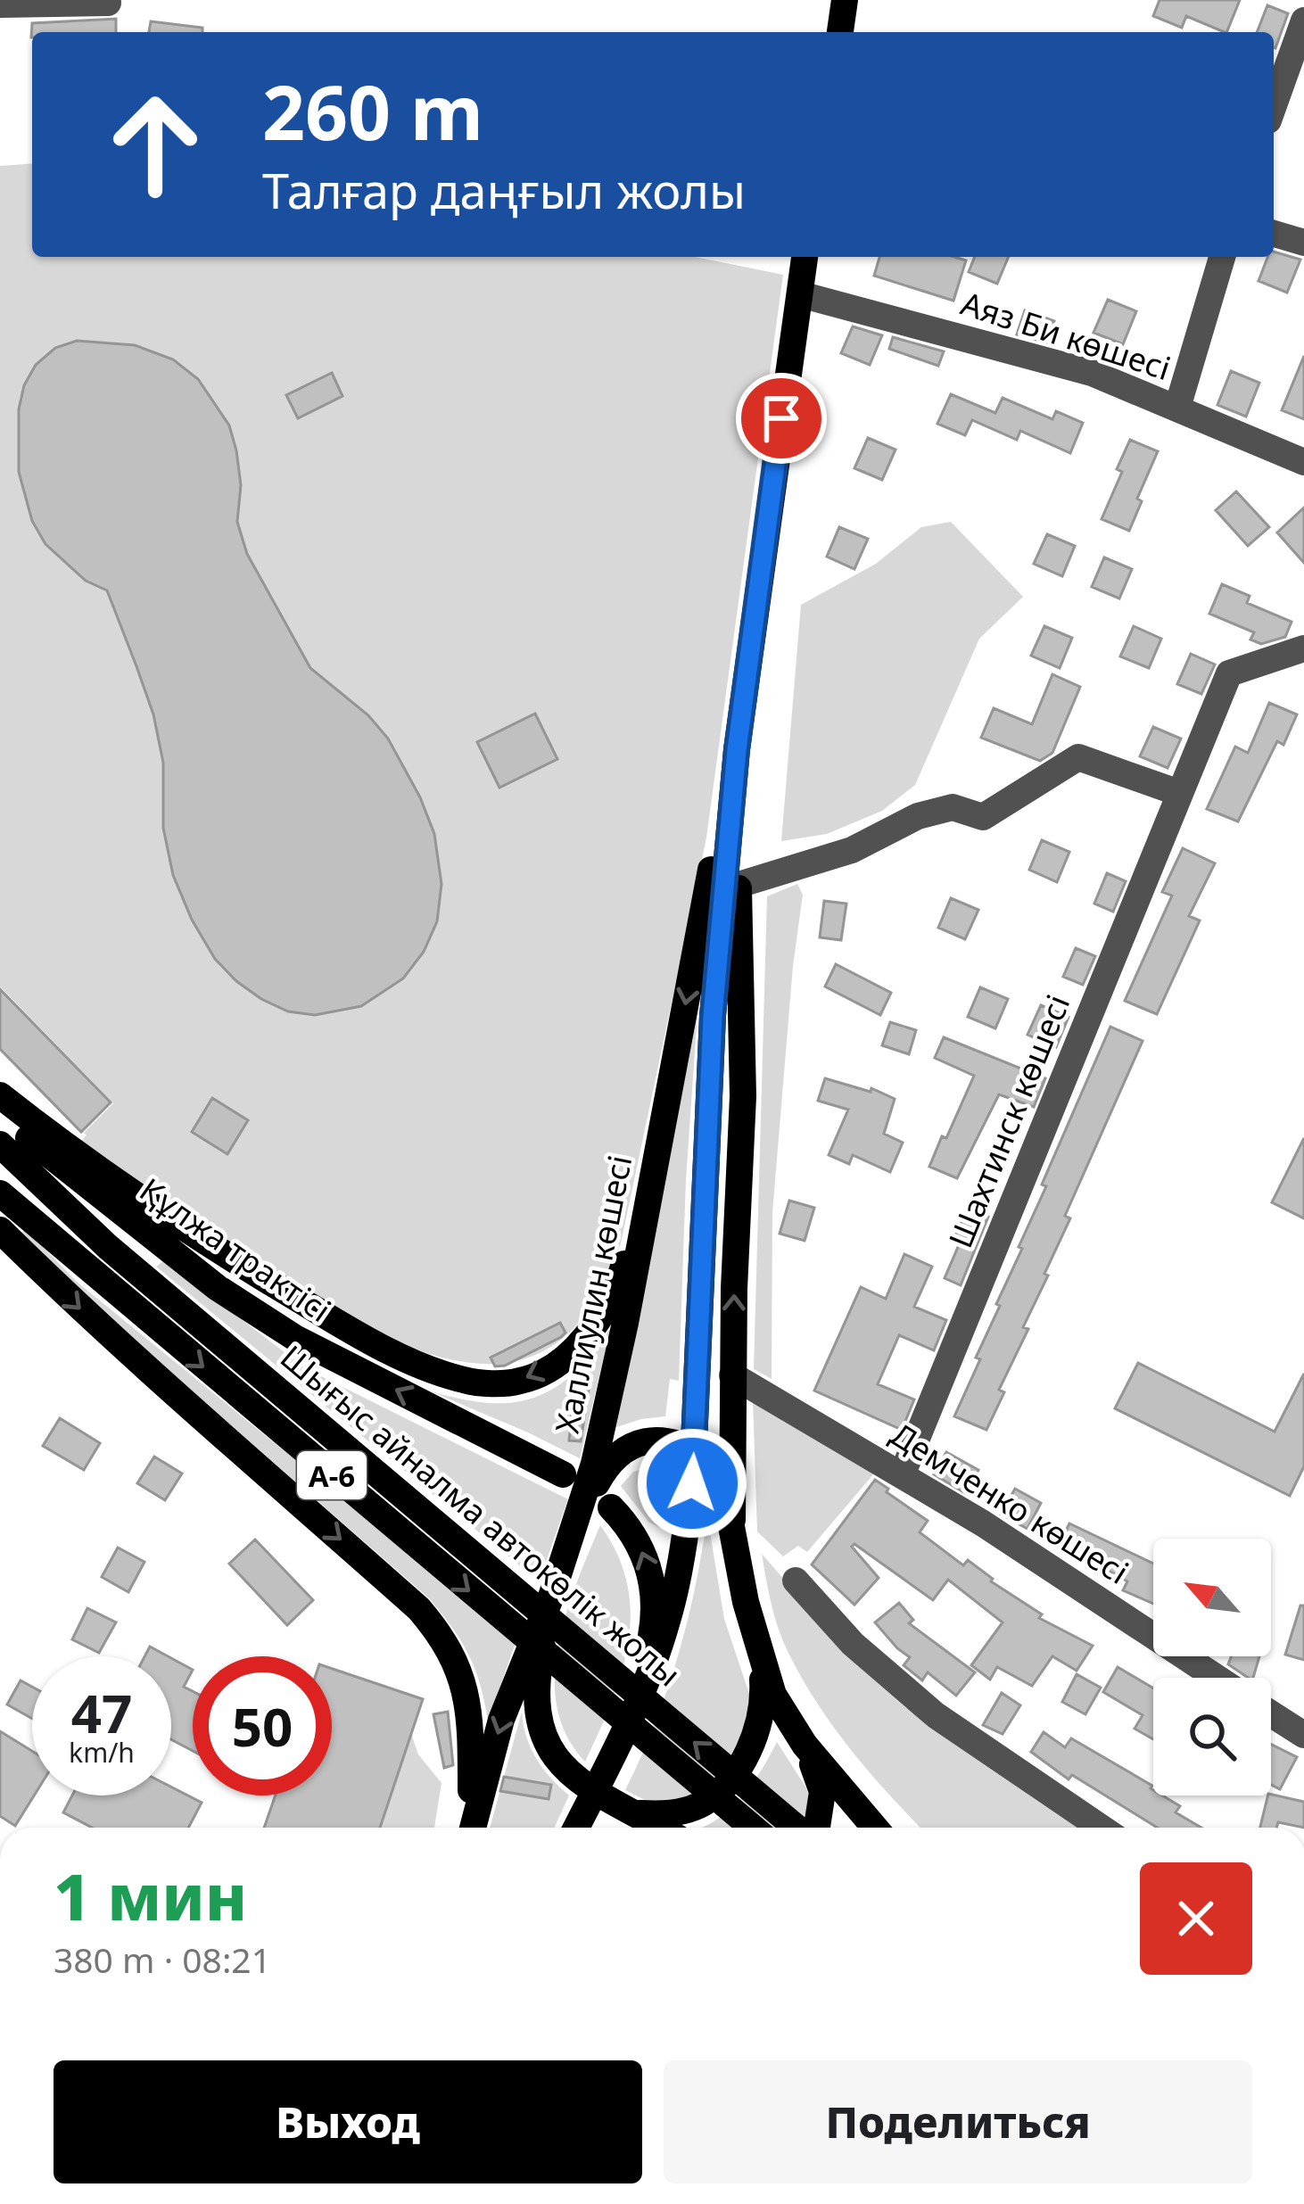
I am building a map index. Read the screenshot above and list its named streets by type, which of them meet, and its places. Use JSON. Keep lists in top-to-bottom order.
{
  "streets": {
    "main road": [
      "Құлжа трактісі",
      "Халлиулин көшесі",
      "A-6",
      "Шығыс айналма автокөлік жолы"
    ],
    "street": ["Аяз Би көшесі", "Шахтинск көшесі", "Демченко көшесі"]
  },
  "crossings": [
    ["Шахтинск көшесі", "Демченко көшесі"]
  ],
  "one_way": ["Құлжа трактісі"],
  "north": "top left",
  "page": {
    "turn": ["260 m", "Талғар даңғыл жолы"],
    "speed": "47 km/h",
    "limit": "50",
    "heading": ["1 мин", "380 m · 08:21"],
    "buttons": ["Выход", "Поделиться"]
  }
}
